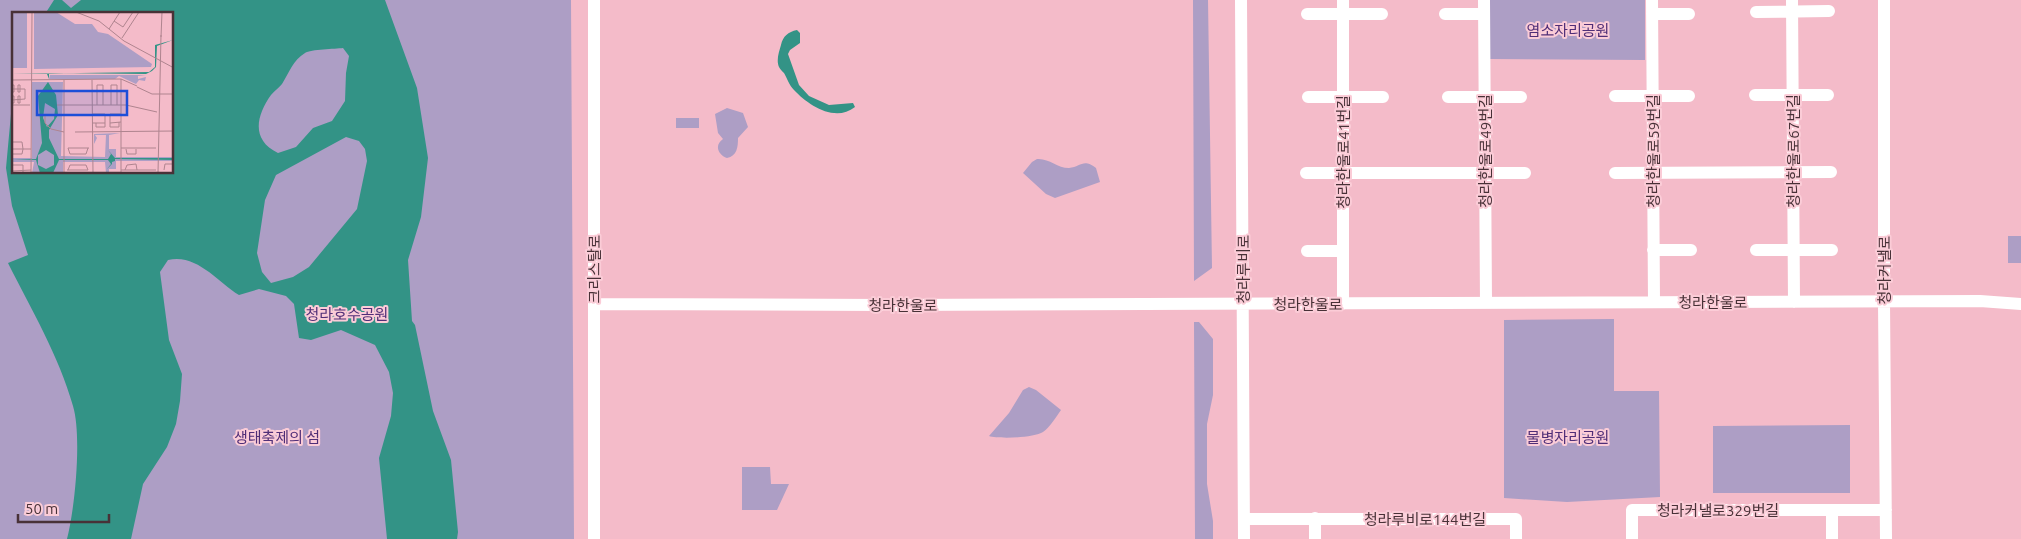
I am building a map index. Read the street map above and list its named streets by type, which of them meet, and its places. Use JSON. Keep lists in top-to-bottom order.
{
  "streets": {
    "street": [
      "청라한울로49번길",
      "청라한울로59번길",
      "청라한울로67번길",
      "청라한울로41번길",
      "크리스탈로",
      "청라루비로",
      "청라커낼로",
      "청라한울로",
      "청라커낼로329번길",
      "청라루비로144번길"
    ]
  },
  "crossings": [
    ["청라한울로49번길", "청라한울로"],
    ["청라한울로59번길", "청라한울로"],
    ["청라한울로67번길", "청라한울로"],
    ["청라한울로41번길", "청라한울로"],
    ["크리스탈로", "청라한울로"],
    ["청라루비로", "청라한울로"],
    ["청라루비로", "청라루비로144번길"],
    ["청라커낼로", "청라한울로"],
    ["청라커낼로", "청라커낼로329번길"]
  ],
  "parks": [
    "염소자리공원",
    "청라호수공원",
    "생태축제의 섬",
    "물병자리공원"
  ],
  "scale_bar": "50 m"
}
